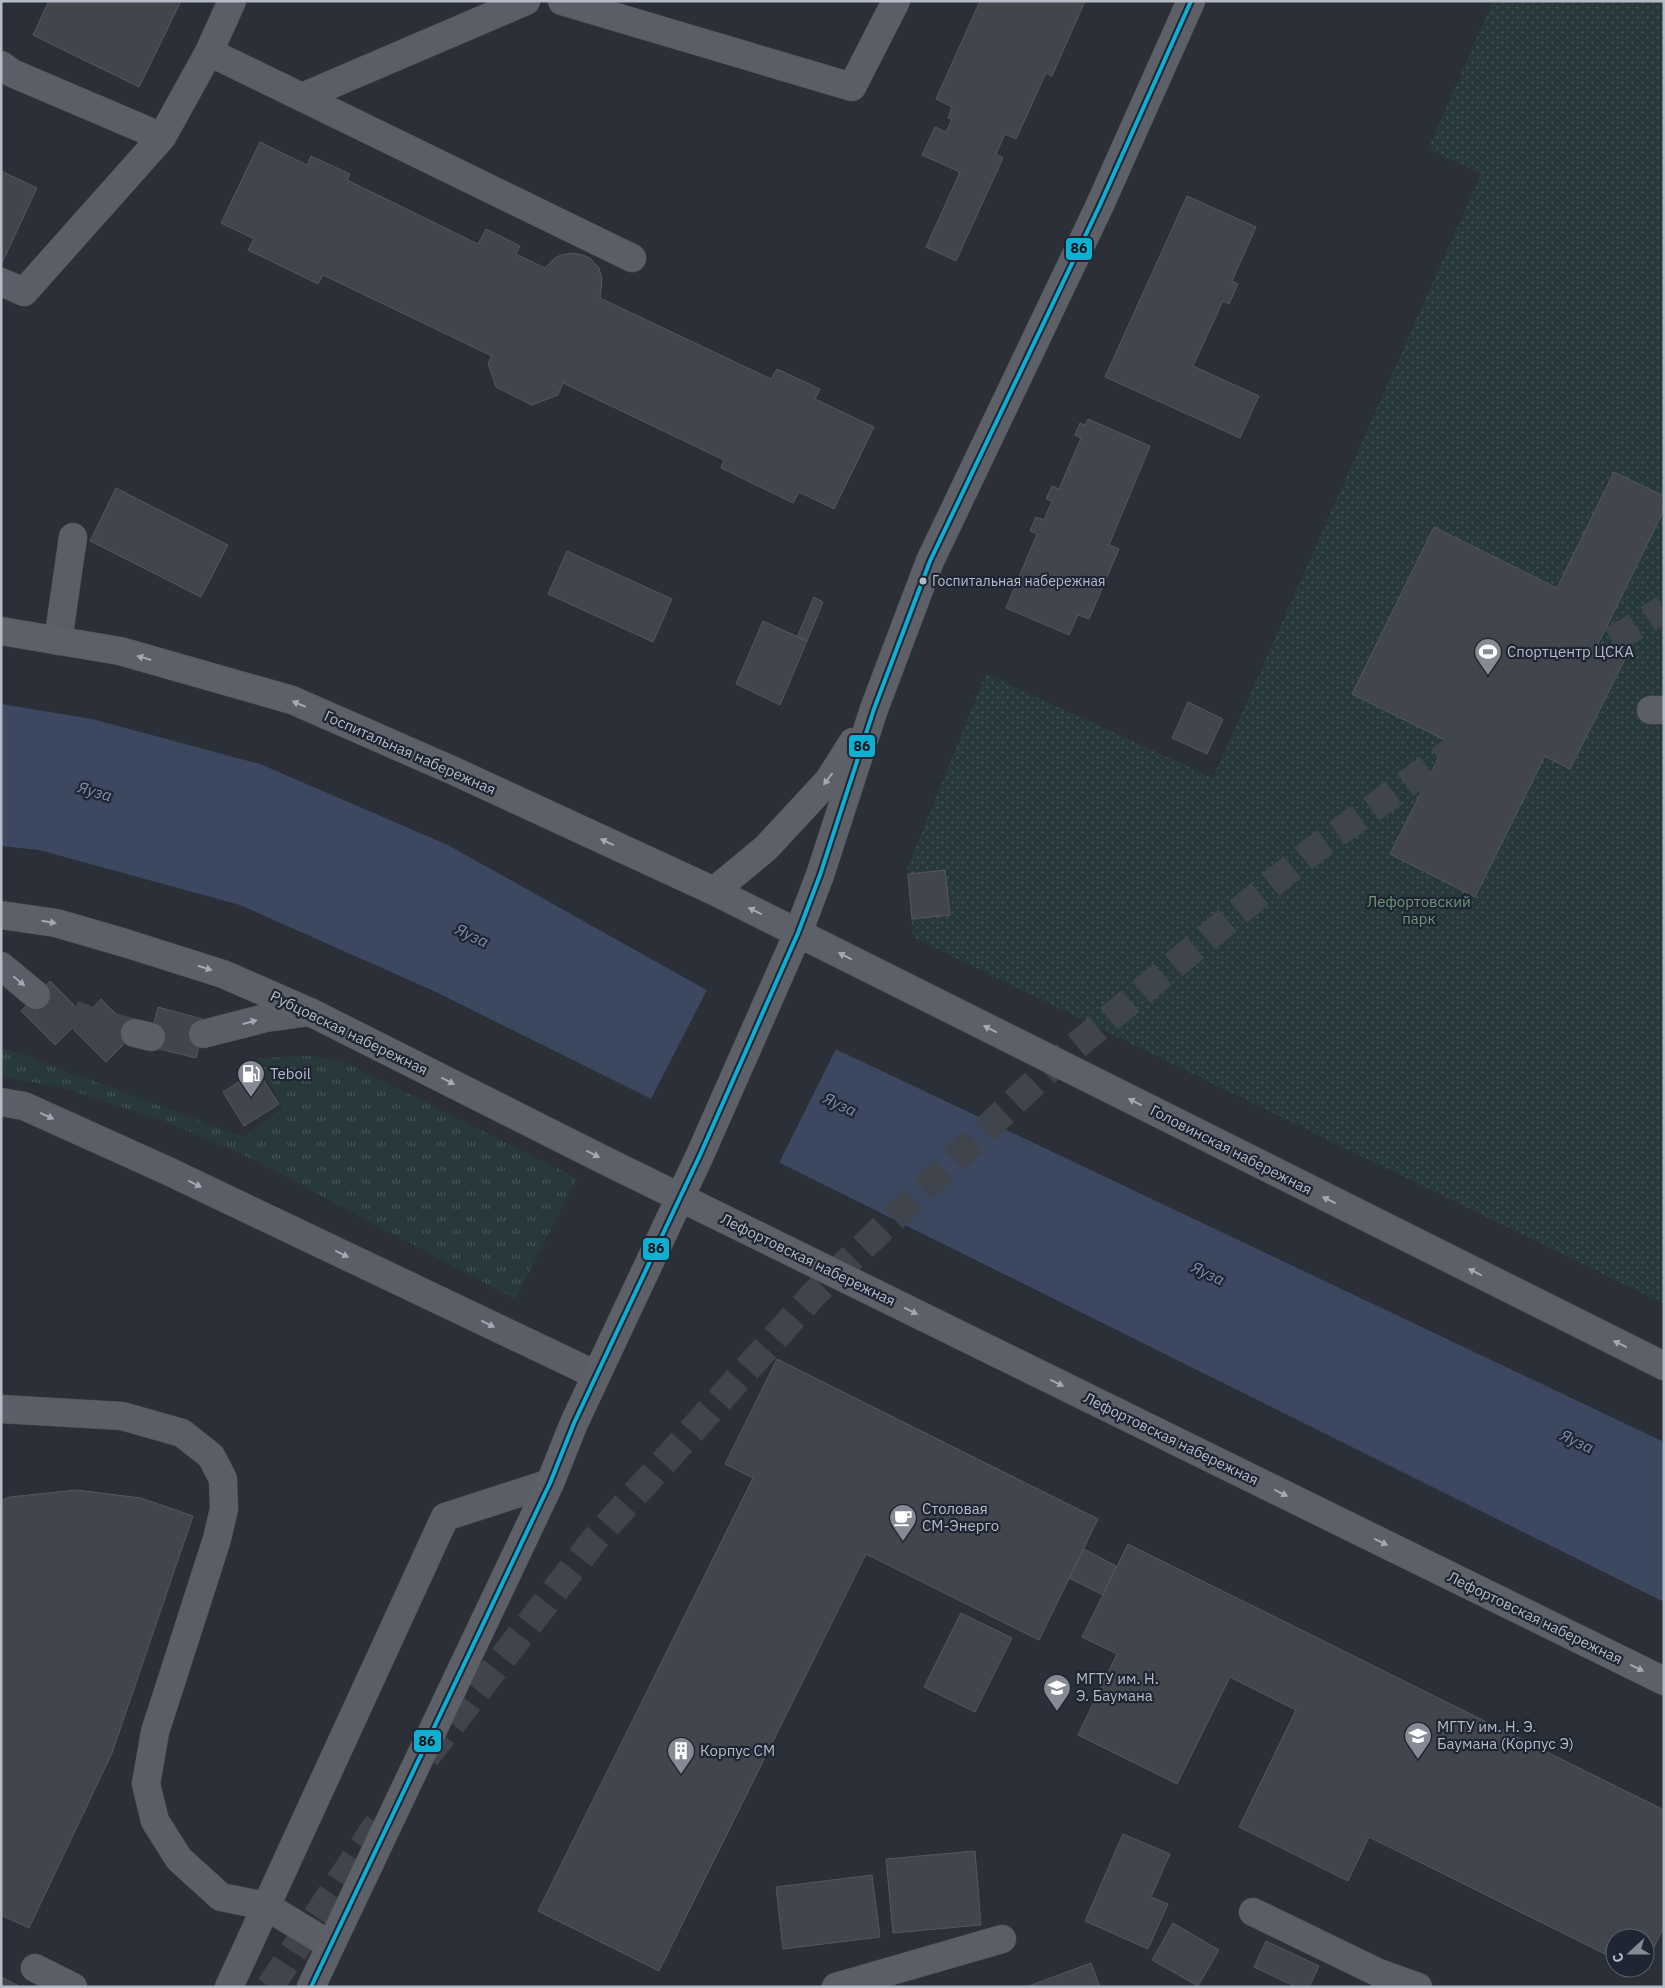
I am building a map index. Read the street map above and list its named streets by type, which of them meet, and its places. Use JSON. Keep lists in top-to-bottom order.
{
  "streets": {
    "main road": [
      "Госпитальная набережная",
      "Рубцовская набережная",
      "Головинская набережная",
      "Лефортовская набережная"
    ]
  },
  "crossings": [
    ["Госпитальная набережная", "Головинская набережная"],
    ["Рубцовская набережная", "Лефортовская набережная"]
  ],
  "one_way": [
    "Госпитальная набережная",
    "Рубцовская набережная",
    "Головинская набережная",
    "Лефортовская набережная"
  ],
  "water": ["Яуза"],
  "parks": ["Лефортовский парк"],
  "places": {
    "other": ["Госпитальная набережная"],
    "sports": ["Спортцентр ЦСКА"],
    "fuel station": ["Teboil"],
    "cafe": ["Столовая СМ-Энерго"],
    "school or university": ["МГТУ им. Н. Э. Баумана", "МГТУ им. Н. Э. Баумана (Корпус Э)"],
    "building": ["Корпус СМ"]
  },
  "lines": ["transit line 86"],
  "north": "left"
}
